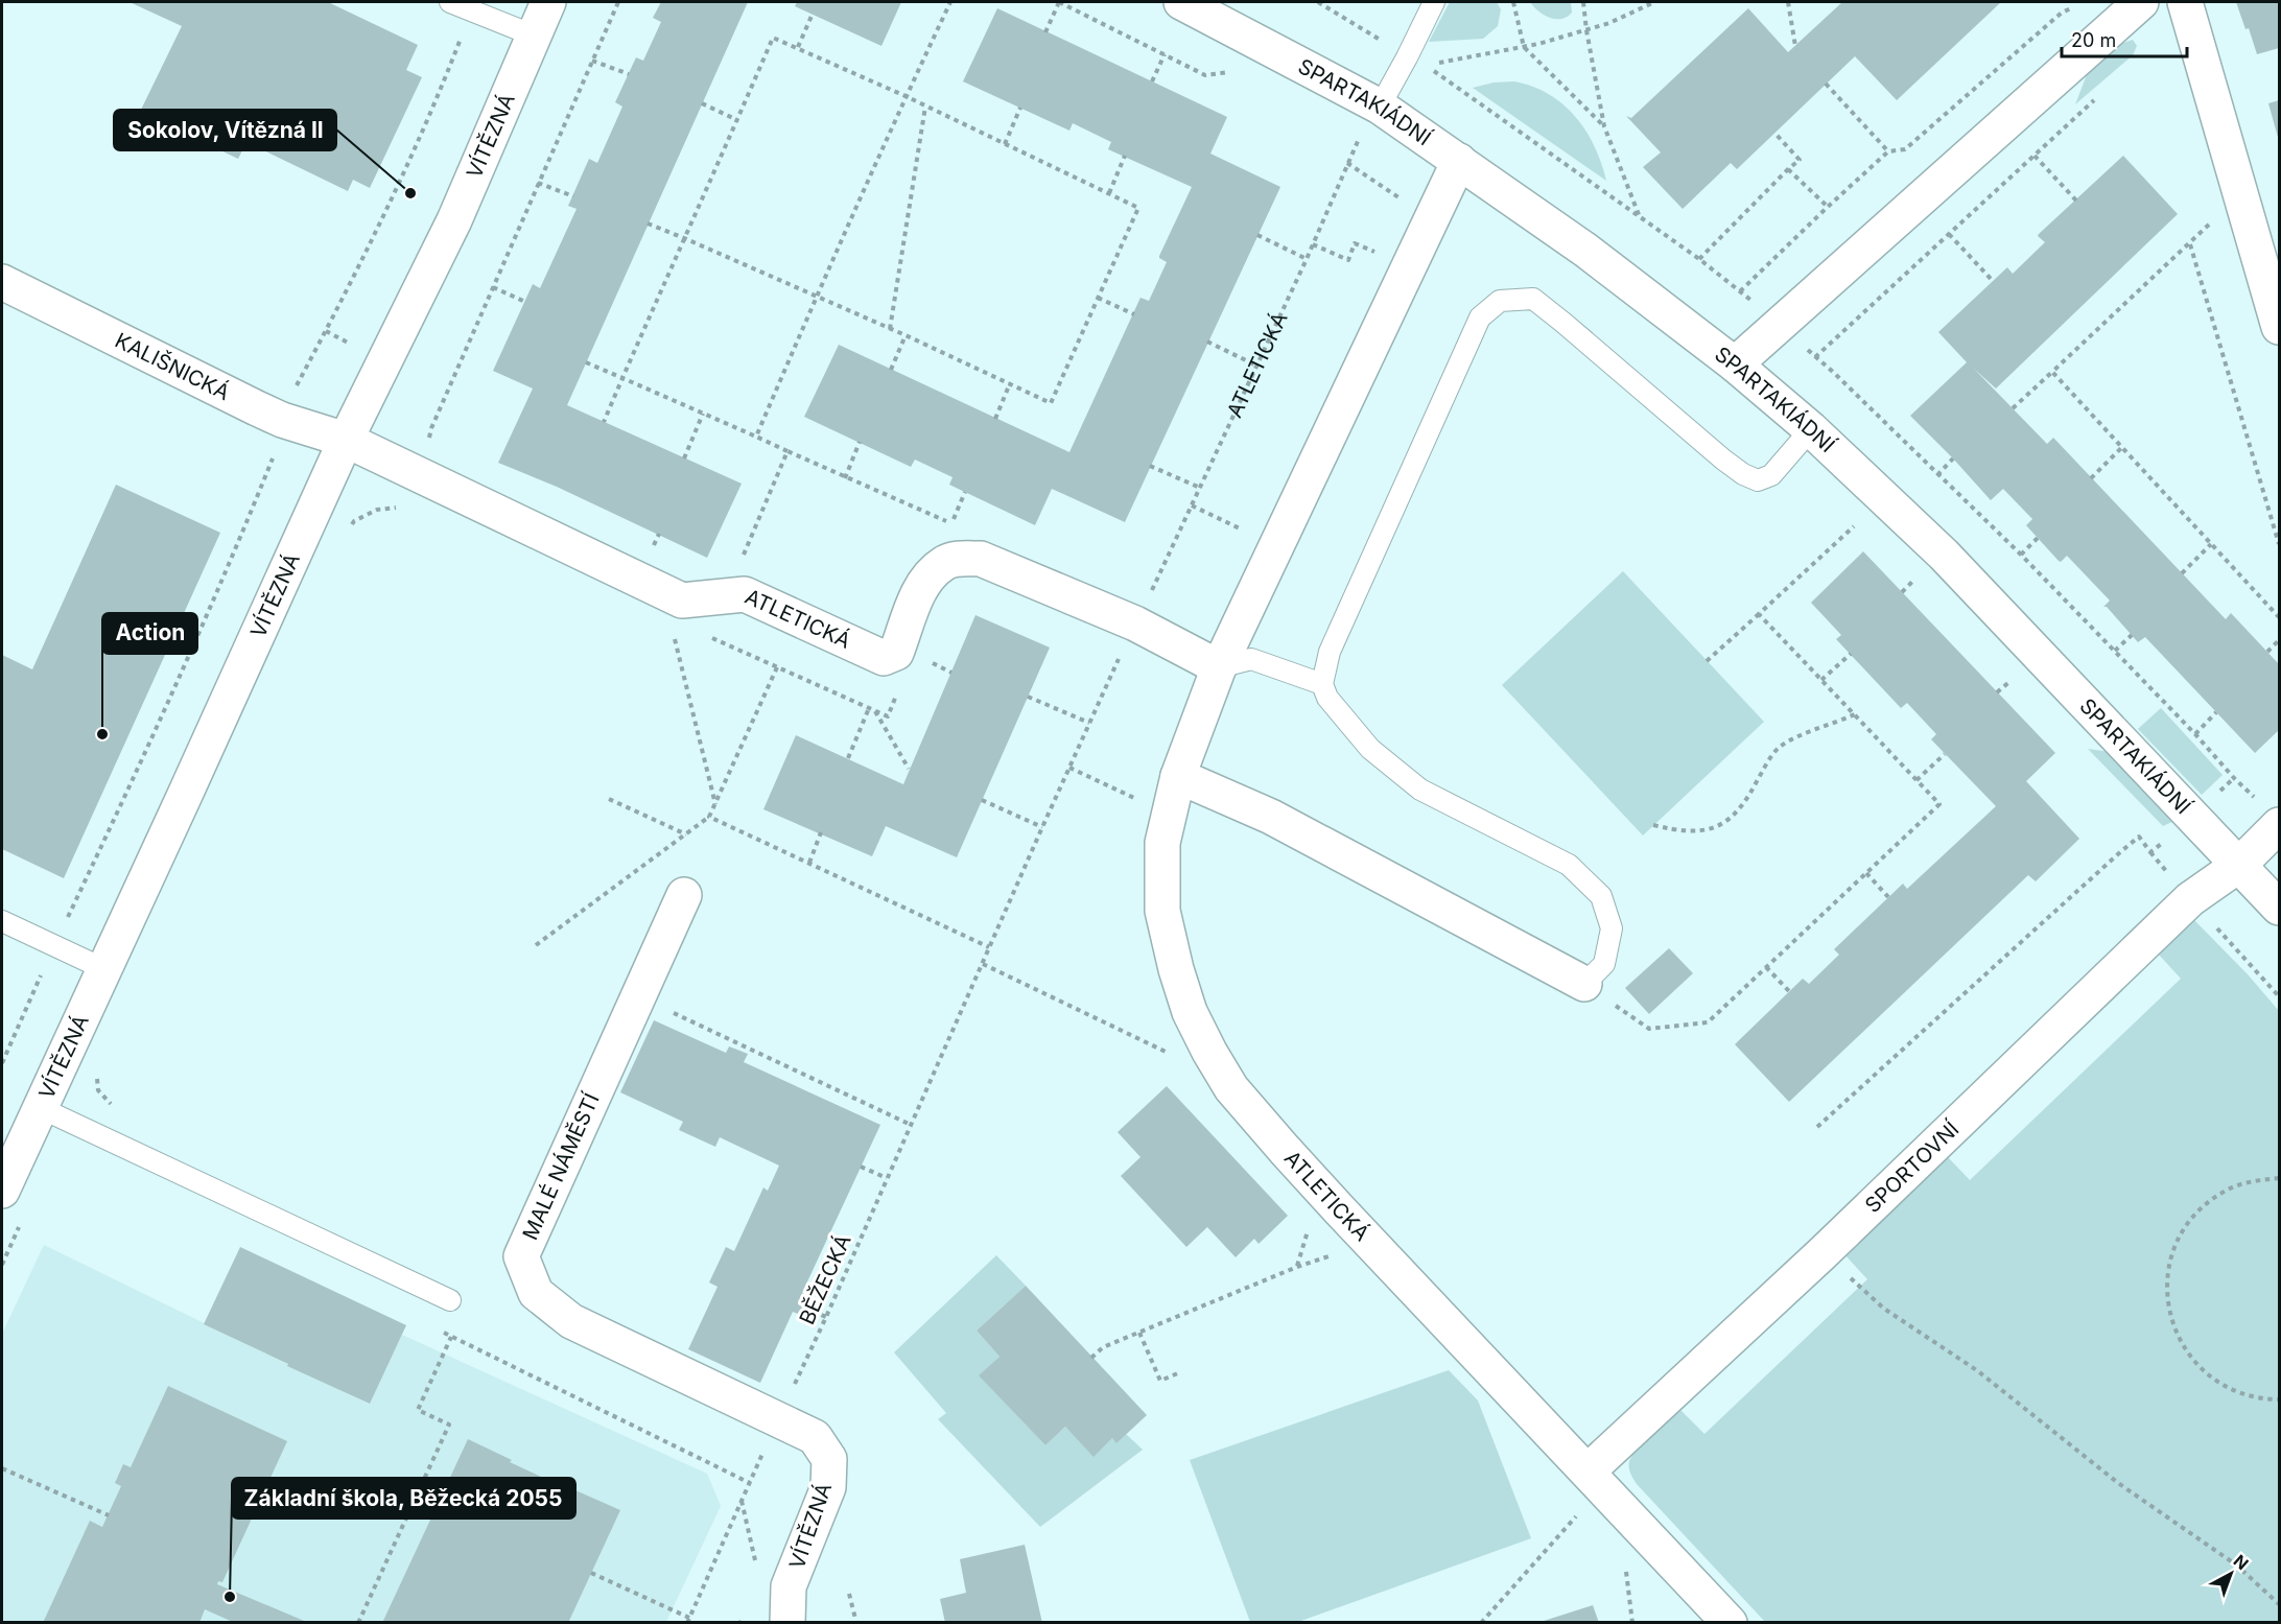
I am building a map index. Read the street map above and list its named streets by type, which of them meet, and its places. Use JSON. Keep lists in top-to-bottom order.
{
  "streets": {
    "street": [
      "SPARTAKIÁDNÍ",
      "VÍTĚZNÁ",
      "ATLETICKÁ",
      "KALIŠNICKÁ",
      "MALÉ NÁMĚSTÍ",
      "SPORTOVNÍ"
    ],
    "path": ["BĚŽECKÁ"]
  },
  "crossings": [
    ["SPARTAKIÁDNÍ", "ATLETICKÁ"],
    ["SPARTAKIÁDNÍ", "SPORTOVNÍ"],
    ["VÍTĚZNÁ", "ATLETICKÁ"],
    ["VÍTĚZNÁ", "KALIŠNICKÁ"],
    ["VÍTĚZNÁ", "MALÉ NÁMĚSTÍ"],
    ["VÍTĚZNÁ", "BĚŽECKÁ"],
    ["ATLETICKÁ", "KALIŠNICKÁ"],
    ["ATLETICKÁ", "SPORTOVNÍ"],
    ["ATLETICKÁ", "BĚŽECKÁ"],
    ["MALÉ NÁMĚSTÍ", "BĚŽECKÁ"]
  ],
  "places": ["Sokolov, Vítězná II", "Action", "Základní škola, Běžecká 2055"],
  "scale_bar": "20 m",
  "north": "top right"
}
